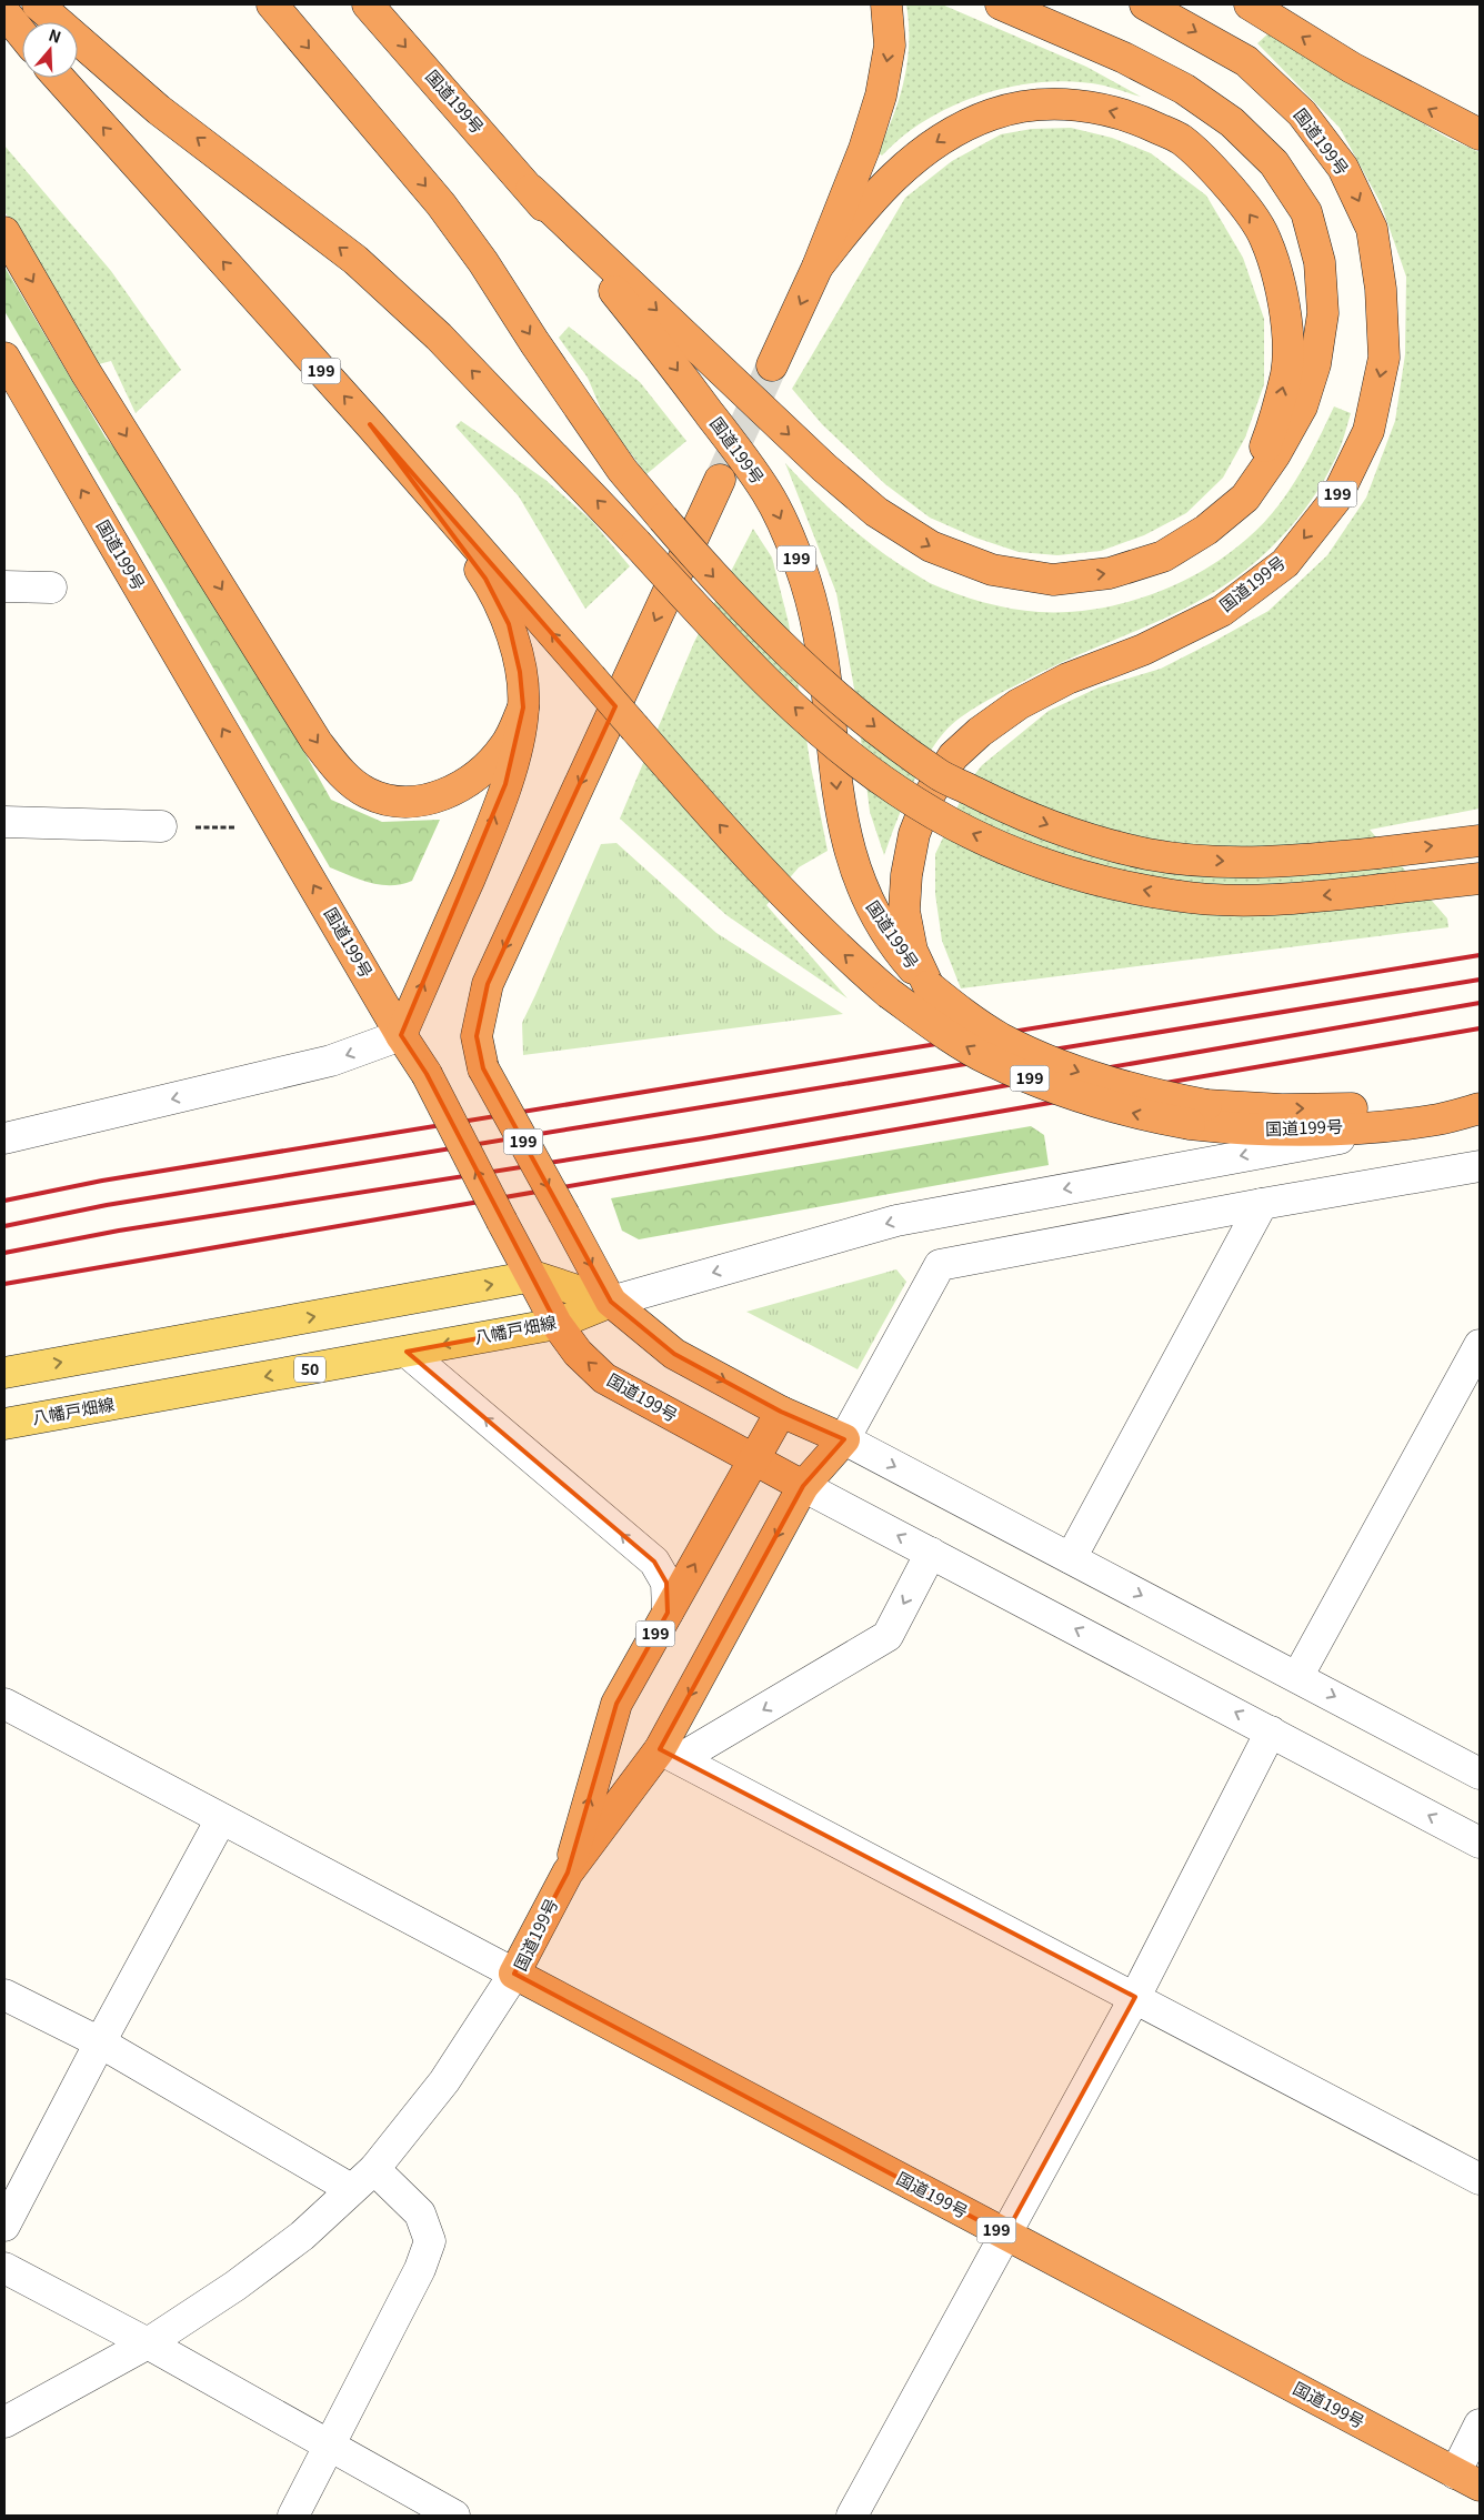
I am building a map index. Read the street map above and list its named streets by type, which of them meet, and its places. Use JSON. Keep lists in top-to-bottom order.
{
  "streets": {
    "highway": ["国道199号", "199"],
    "main road": ["八幡戸畑線", "50"]
  },
  "crossings": [
    ["国道199号", "八幡戸畑線"]
  ],
  "north": "top"
}
